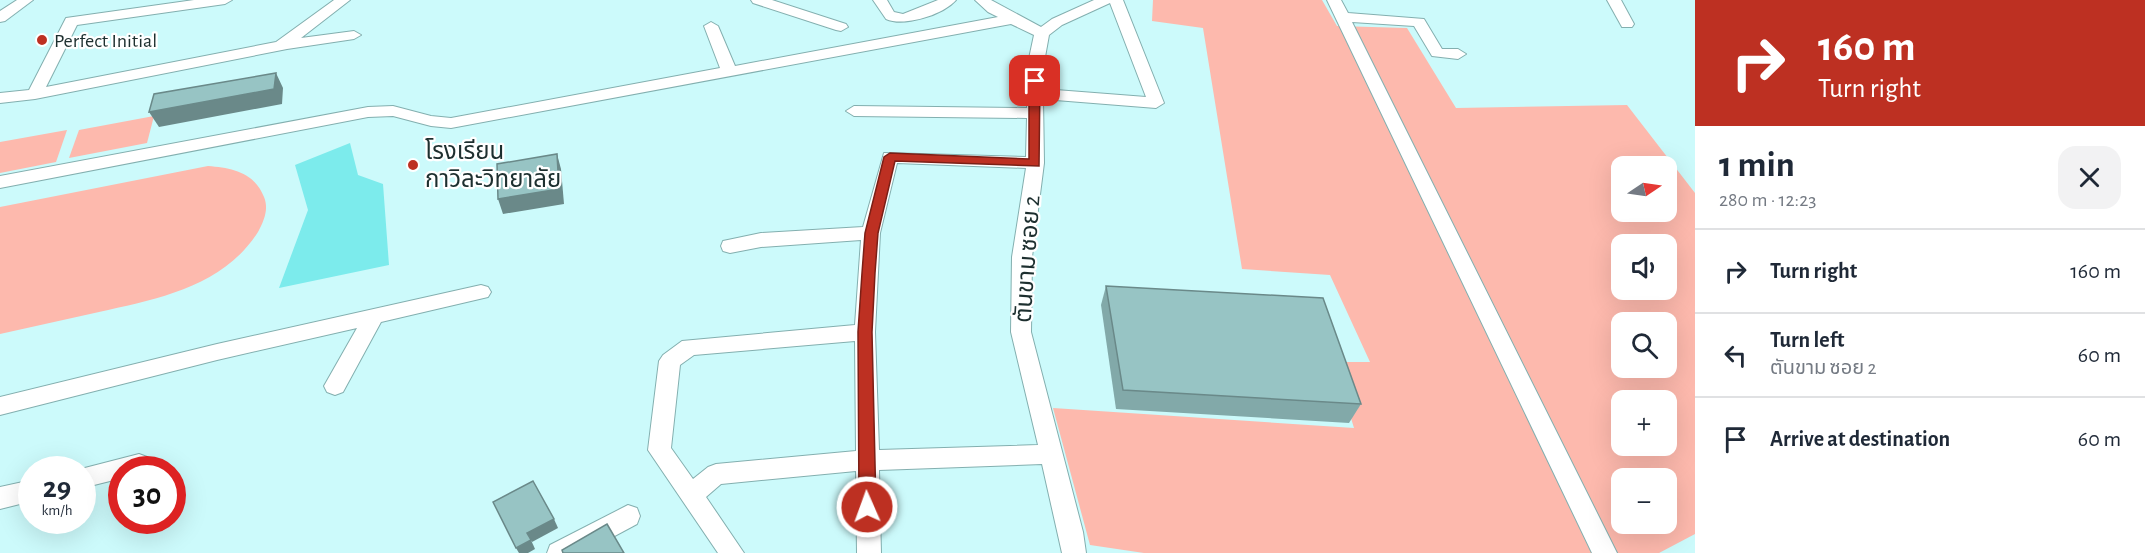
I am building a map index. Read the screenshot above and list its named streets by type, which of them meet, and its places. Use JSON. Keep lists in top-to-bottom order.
{
  "streets": {
    "street": ["ตันขาม ซอย 2"]
  },
  "places": ["Perfect Initial", "โรงเรียน กาวิละวิทยาลัย"],
  "north": "right",
  "page": {
    "turn": ["160 m", "Turn right"],
    "heading": ["1 min", "280 m · 12:23"],
    "map_buttons": ["+", "−"],
    "list": [
      {
        "name": "Turn right",
        "value": "160 m"
      },
      {
        "name": "Turn left",
        "note": "ตันขาม ซอย 2",
        "value": "60 m"
      },
      {
        "name": "Arrive at destination",
        "value": "60 m"
      }
    ],
    "speed": "29 km/h",
    "limit": "30"
  }
}
